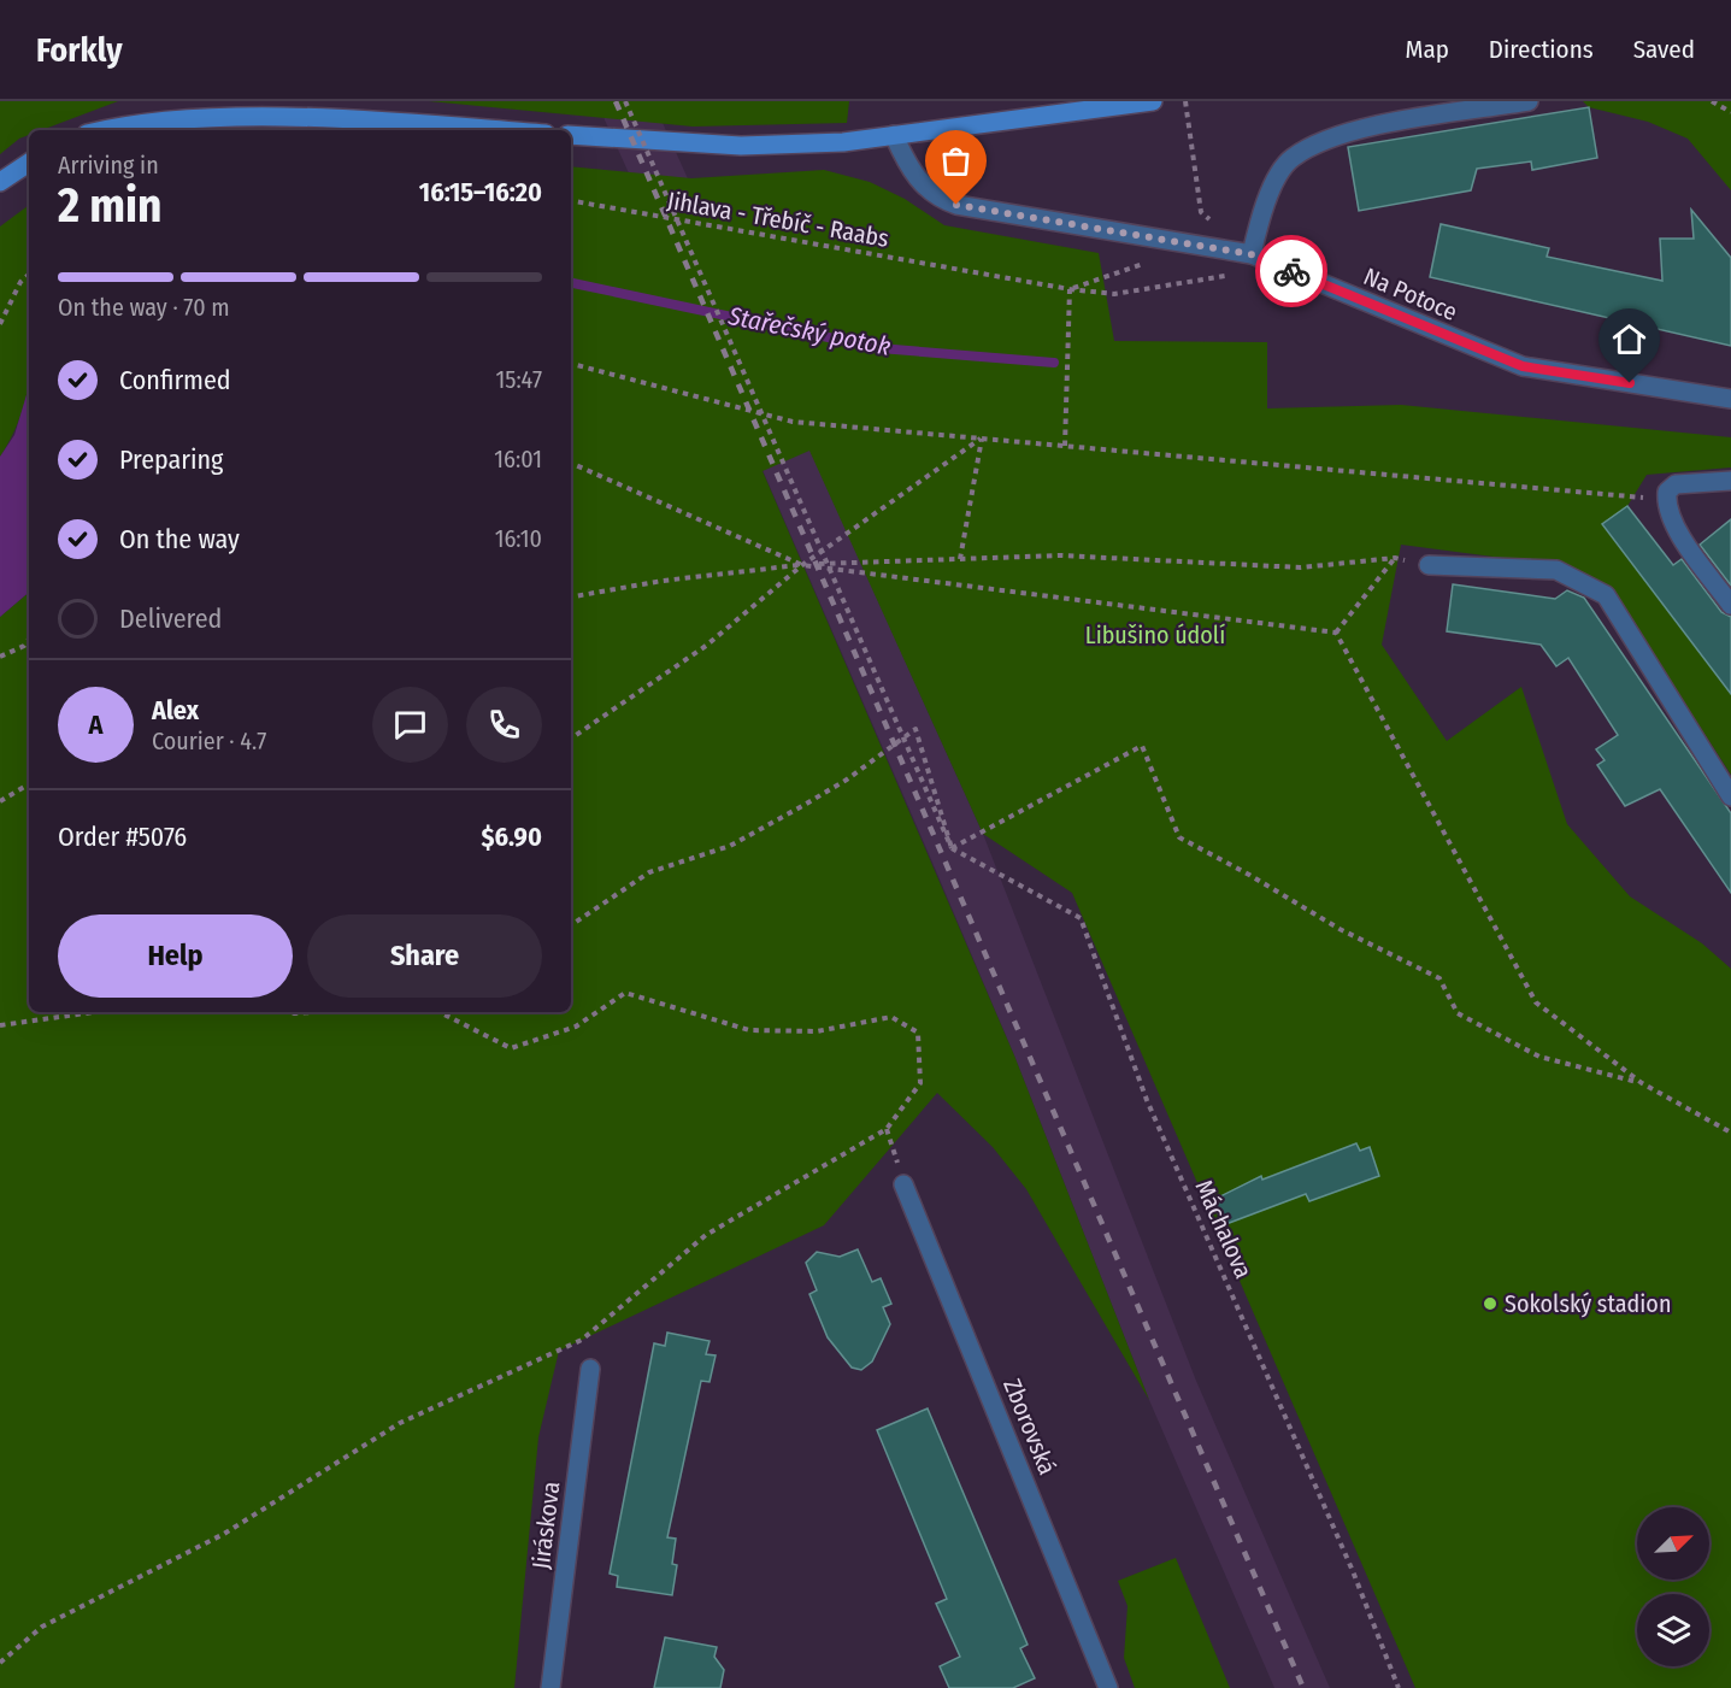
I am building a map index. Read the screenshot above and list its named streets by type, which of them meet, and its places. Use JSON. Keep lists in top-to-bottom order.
{
  "streets": {
    "street": ["Na Potoce", "Zborovská", "Jiráskova"],
    "path": ["Jihlava - Třebíč - Raabs", "Máchalova"]
  },
  "crossings": [
    ["Jihlava - Třebíč - Raabs", "Na Potoce"]
  ],
  "water": ["Stařečský potok"],
  "parks": ["Libušino údolí"],
  "places": ["Sokolský stadion"],
  "north": "top right",
  "page": {
    "header": "Forkly",
    "nav": ["Map", "Directions", "Saved"],
    "heading": ["2 min", "Arriving in", "16:15–16:20"],
    "panel": [
      "Alex",
      "Courier · 4.7",
      "Order #5076",
      "$6.90"
    ],
    "bar": "On the way · 70 m",
    "list": [
      ["Confirmed", "15:47"],
      ["Preparing", "16:01"],
      ["On the way", "16:10"],
      "Delivered"
    ],
    "round": "A",
    "buttons": ["Help", "Share"]
  }
}
